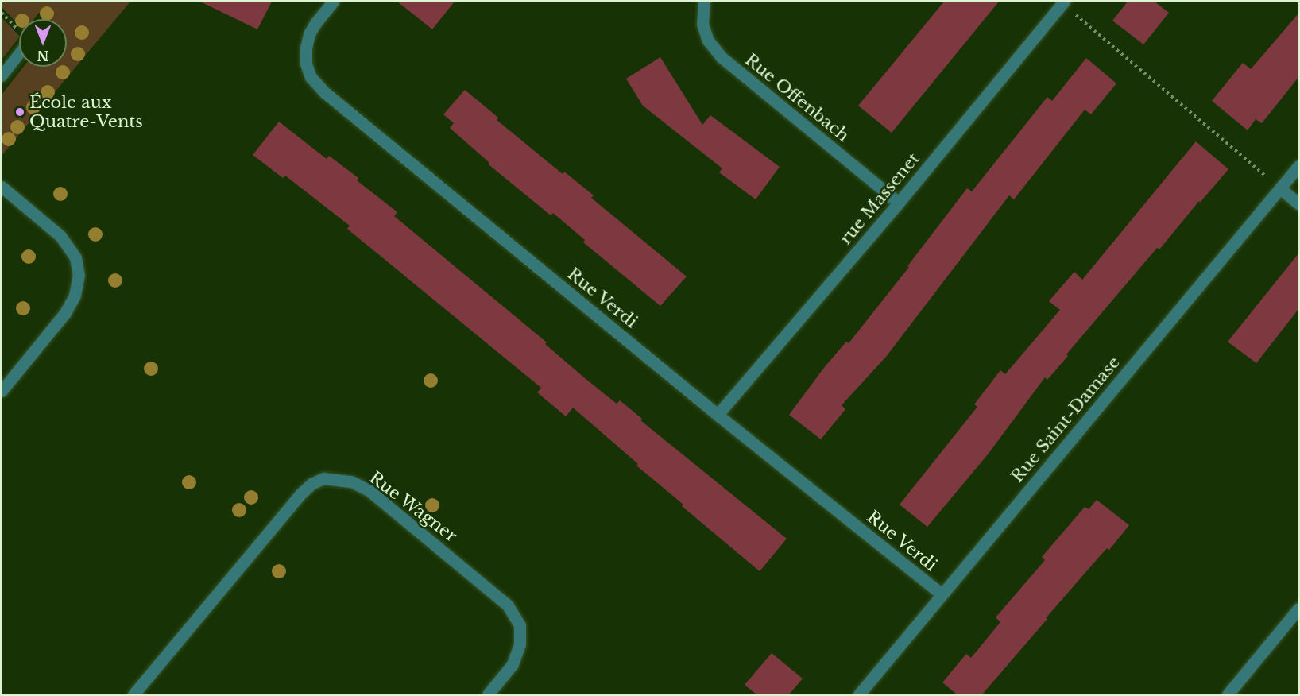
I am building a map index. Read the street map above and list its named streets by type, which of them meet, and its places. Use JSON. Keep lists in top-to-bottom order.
{
  "streets": {
    "street": [
      "Rue Offenbach",
      "rue Massenet",
      "Rue Verdi",
      "Rue Saint-Damase",
      "Rue Wagner"
    ]
  },
  "crossings": [
    ["Rue Offenbach", "rue Massenet"],
    ["rue Massenet", "Rue Verdi"],
    ["Rue Verdi", "Rue Saint-Damase"]
  ],
  "places": ["École aux Quatre-Vents"],
  "north": "bottom"
}
